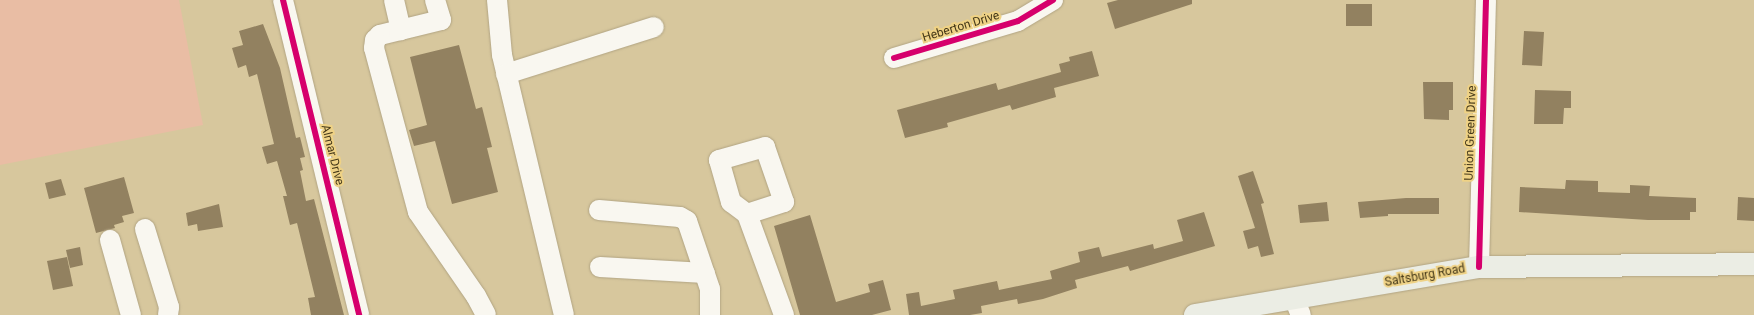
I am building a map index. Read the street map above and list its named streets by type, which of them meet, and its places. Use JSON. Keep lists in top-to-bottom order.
{
  "streets": {
    "main road": ["Saltsburg Road"],
    "street": ["Heberton Drive", "Union Green Drive", "Almar Drive"]
  },
  "crossings": [
    ["Union Green Drive", "Saltsburg Road"]
  ]
}
